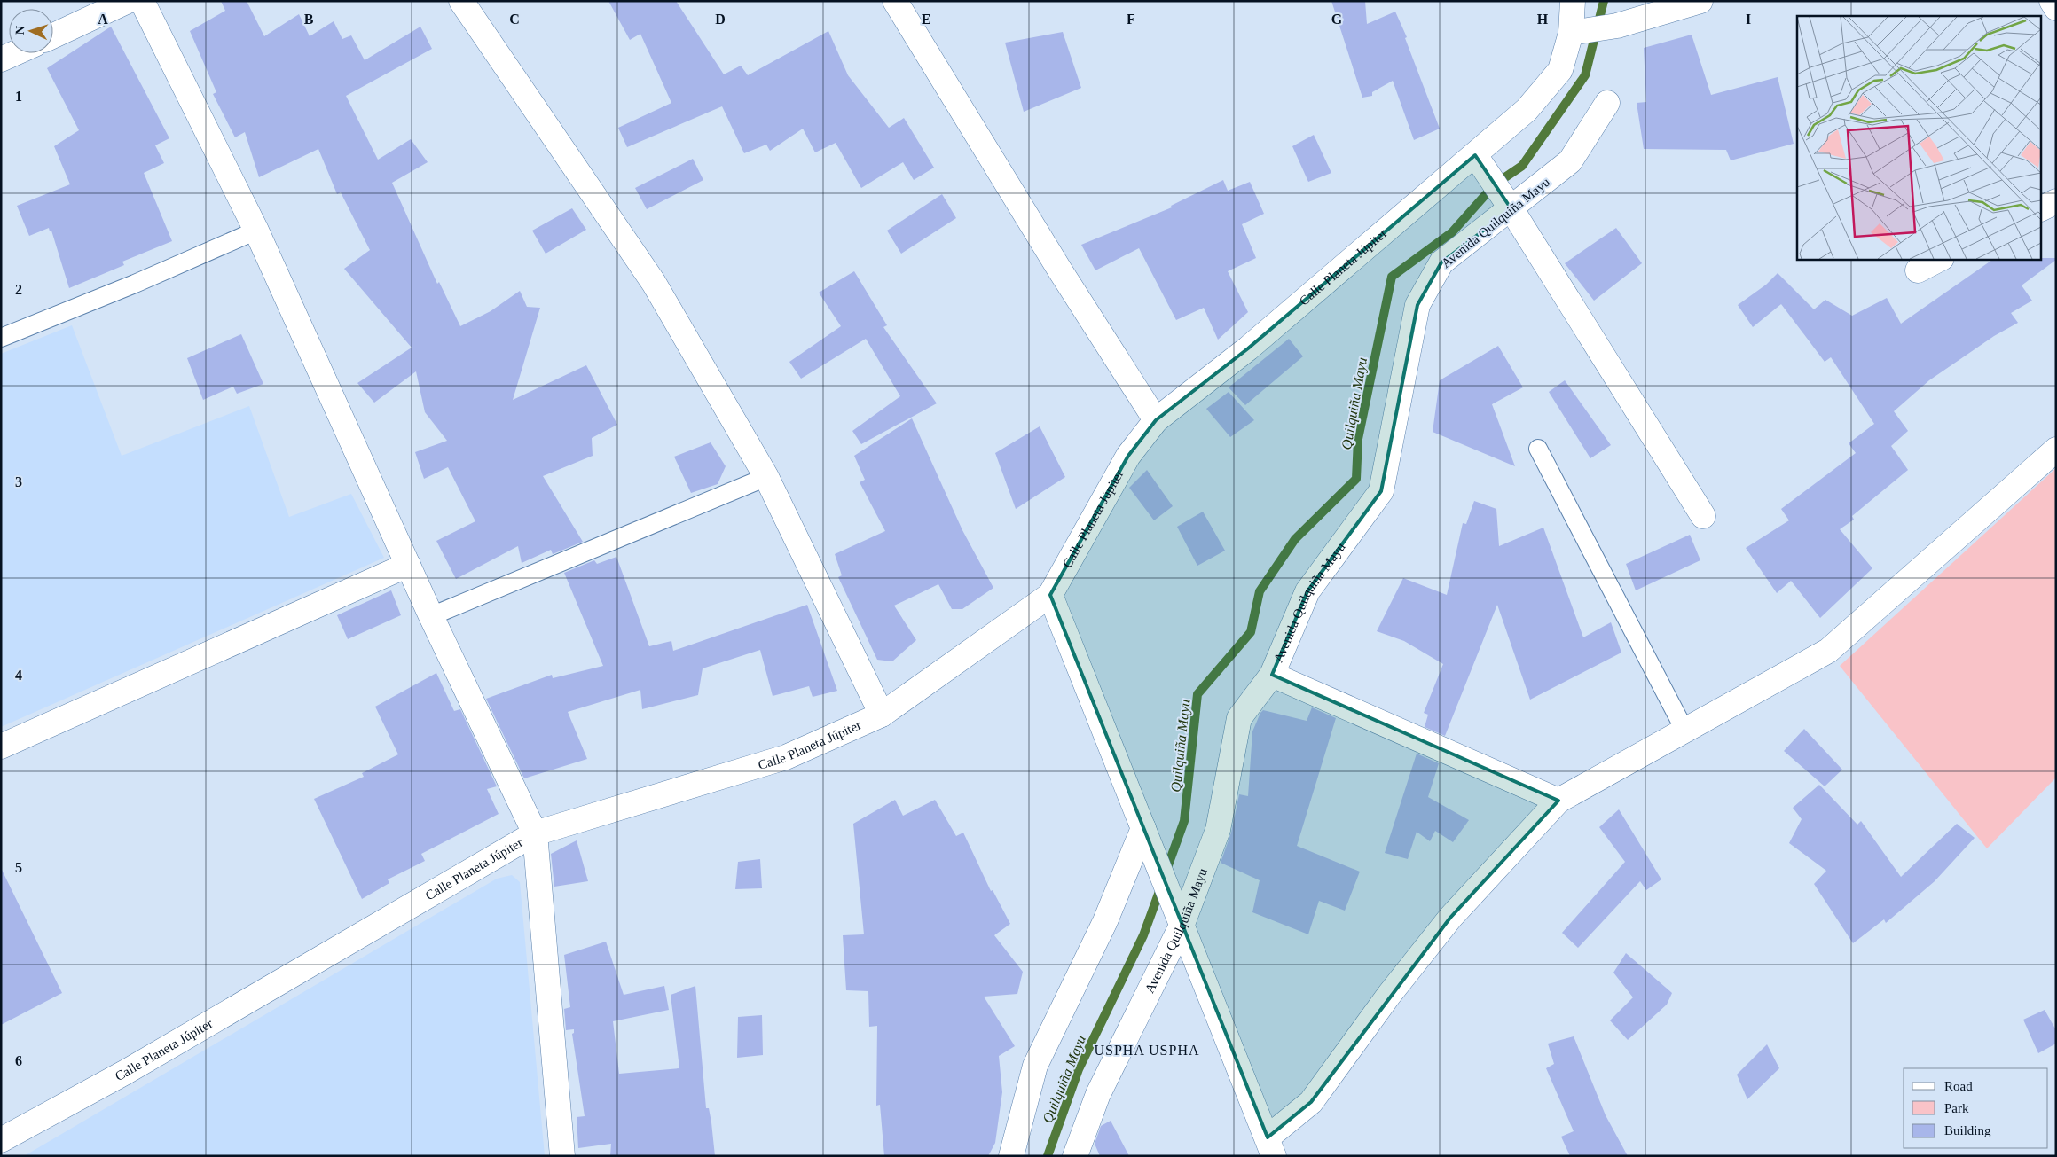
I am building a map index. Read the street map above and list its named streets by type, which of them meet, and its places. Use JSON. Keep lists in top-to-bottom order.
{
  "streets": {
    "street": ["Avenida Quilquiña Mayu", "Calle Planeta Júpiter"]
  },
  "districts": ["USPHA USPHA"],
  "water": ["Quilquiña Mayu"],
  "legend": ["Road", "Park", "Building"],
  "north": "left",
  "grid": {
    "columns": [
      "A",
      "B",
      "C",
      "D",
      "E",
      "F",
      "G",
      "H",
      "I"
    ],
    "rows": [
      "1",
      "2",
      "3",
      "4",
      "5",
      "6"
    ]
  }
}
